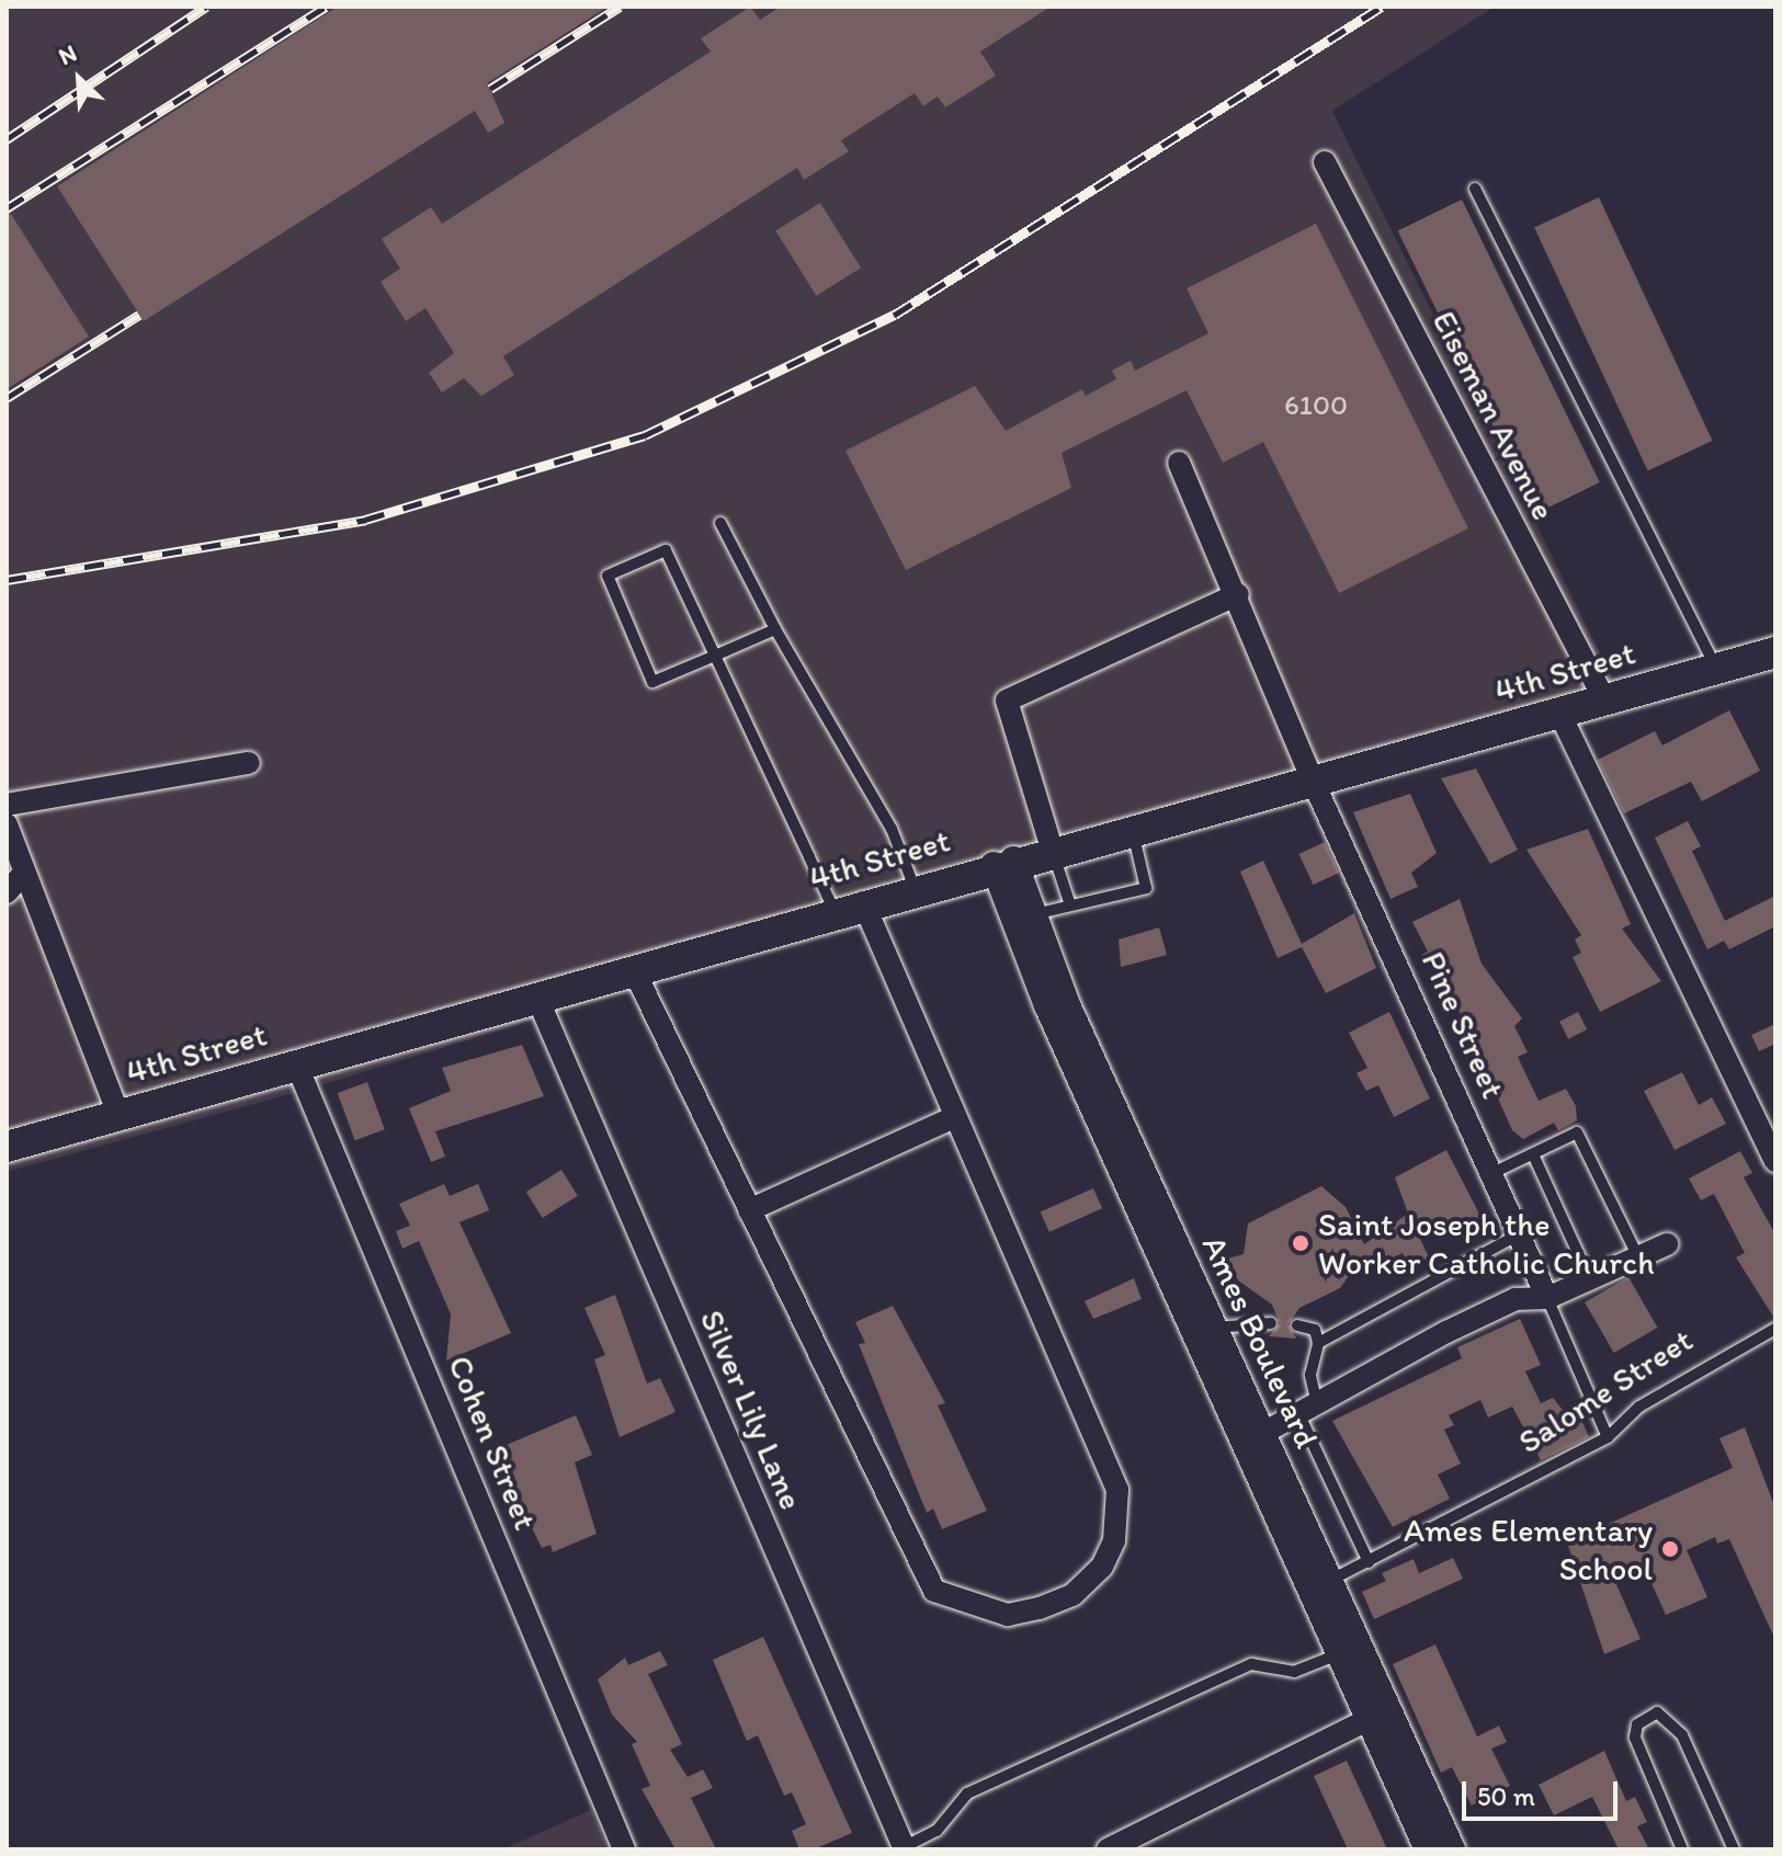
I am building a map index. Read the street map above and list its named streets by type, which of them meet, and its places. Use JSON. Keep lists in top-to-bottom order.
{
  "streets": {
    "main road": ["4th Street"],
    "street": [
      "Eiseman Avenue",
      "Pine Street",
      "Ames Boulevard",
      "Silver Lily Lane",
      "Cohen Street"
    ],
    "lane": ["Salome Street"]
  },
  "crossings": [
    ["Eiseman Avenue", "4th Street"],
    ["4th Street", "Pine Street"],
    ["4th Street", "Ames Boulevard"],
    ["4th Street", "Silver Lily Lane"],
    ["4th Street", "Cohen Street"],
    ["Ames Boulevard", "Salome Street"]
  ],
  "places": ["Saint Joseph the Worker Catholic Church", "Ames Elementary School"],
  "house_numbers": ["6100"],
  "scale_bar": "50 m",
  "north": "top left"
}
